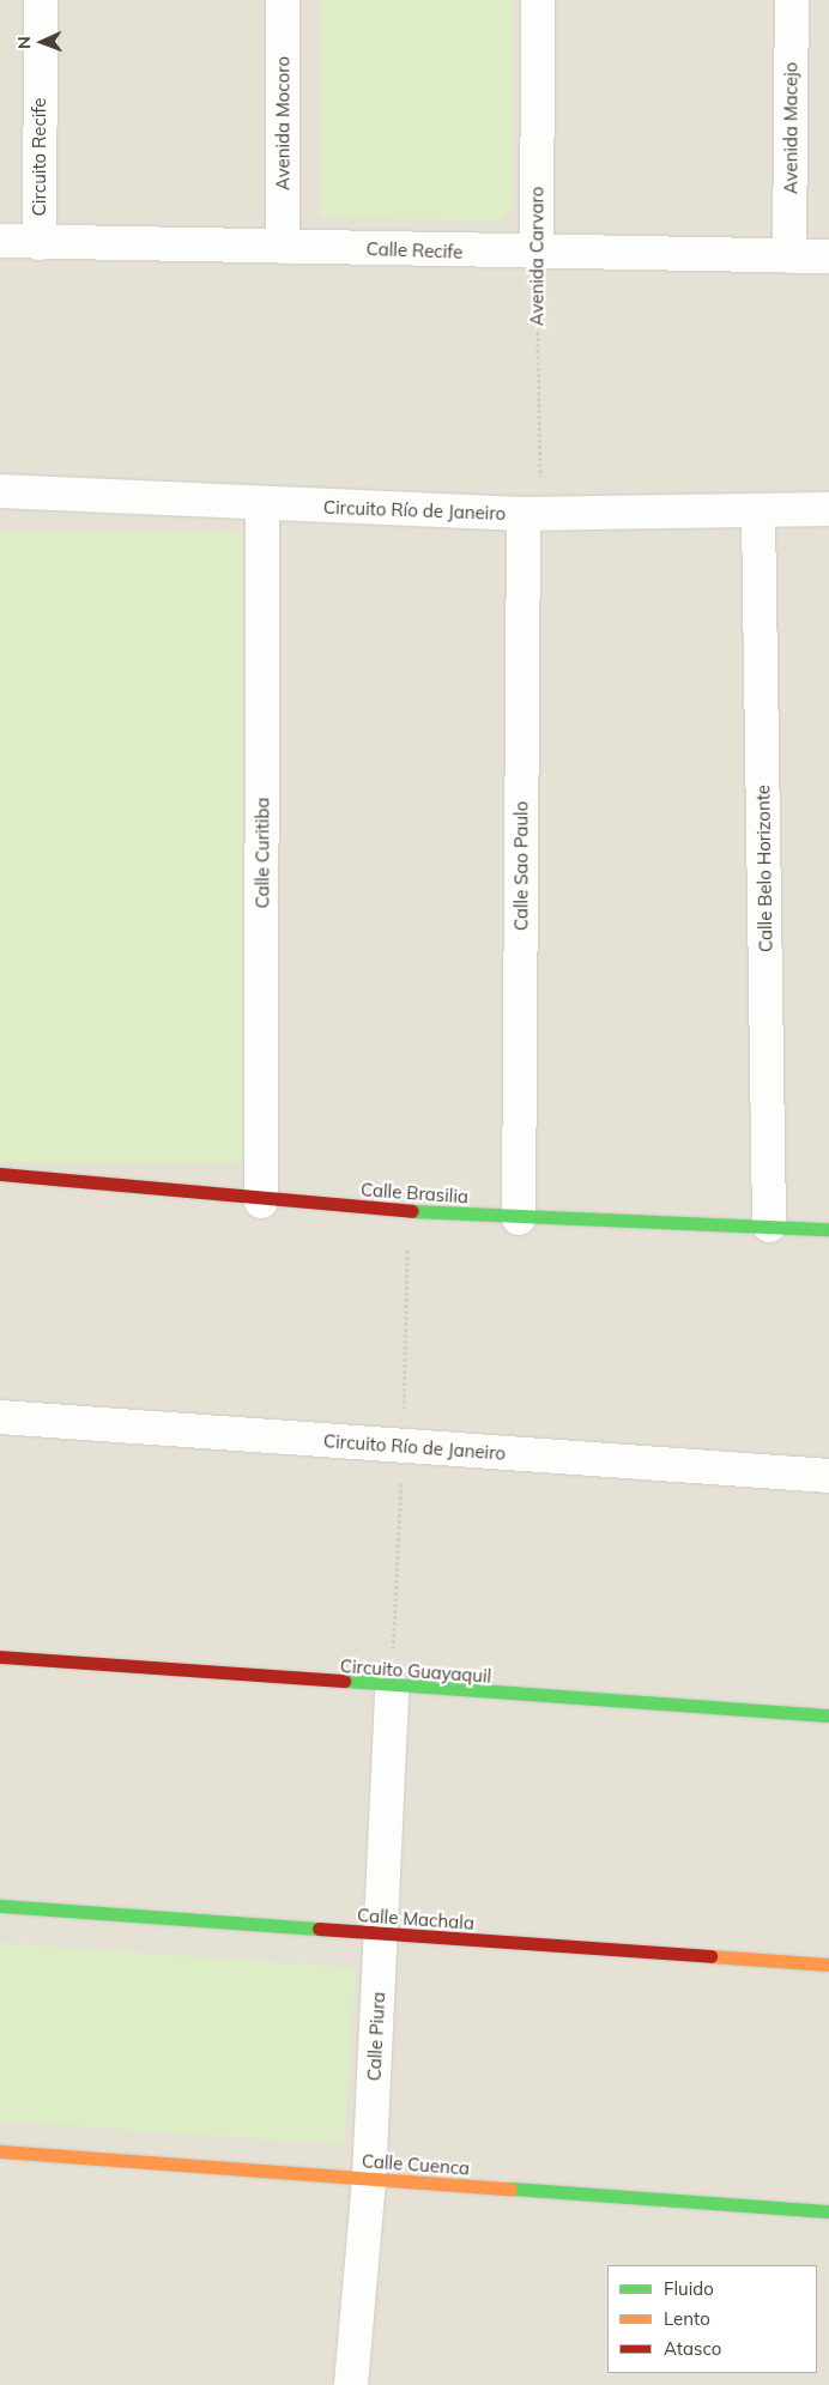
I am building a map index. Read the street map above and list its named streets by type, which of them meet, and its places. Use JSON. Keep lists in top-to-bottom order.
{
  "streets": {
    "street": [
      "Avenida Mocoro",
      "Avenida Macejo",
      "Circuito Recife",
      "Calle Recife",
      "Avenida Carvaro",
      "Circuito Río de Janeiro",
      "Calle Curitiba",
      "Calle Sao Paulo",
      "Calle Belo Horizonte",
      "Calle Brasilia",
      "Circuito Guayaquil",
      "Calle Machala",
      "Calle Piura",
      "Calle Cuenca"
    ]
  },
  "crossings": [
    ["Avenida Mocoro", "Calle Recife"],
    ["Avenida Macejo", "Calle Recife"],
    ["Circuito Recife", "Calle Recife"],
    ["Calle Recife", "Avenida Carvaro"],
    ["Avenida Carvaro", "Circuito Río de Janeiro"],
    ["Avenida Carvaro", "Calle Sao Paulo"],
    ["Circuito Río de Janeiro", "Calle Curitiba"],
    ["Circuito Río de Janeiro", "Calle Sao Paulo"],
    ["Circuito Río de Janeiro", "Calle Belo Horizonte"],
    ["Calle Curitiba", "Calle Brasilia"],
    ["Calle Sao Paulo", "Calle Brasilia"],
    ["Calle Belo Horizonte", "Calle Brasilia"],
    ["Circuito Guayaquil", "Calle Piura"],
    ["Calle Machala", "Calle Piura"],
    ["Calle Piura", "Calle Cuenca"]
  ],
  "legend": ["Fluido", "Lento", "Atasco"],
  "north": "left"
}
